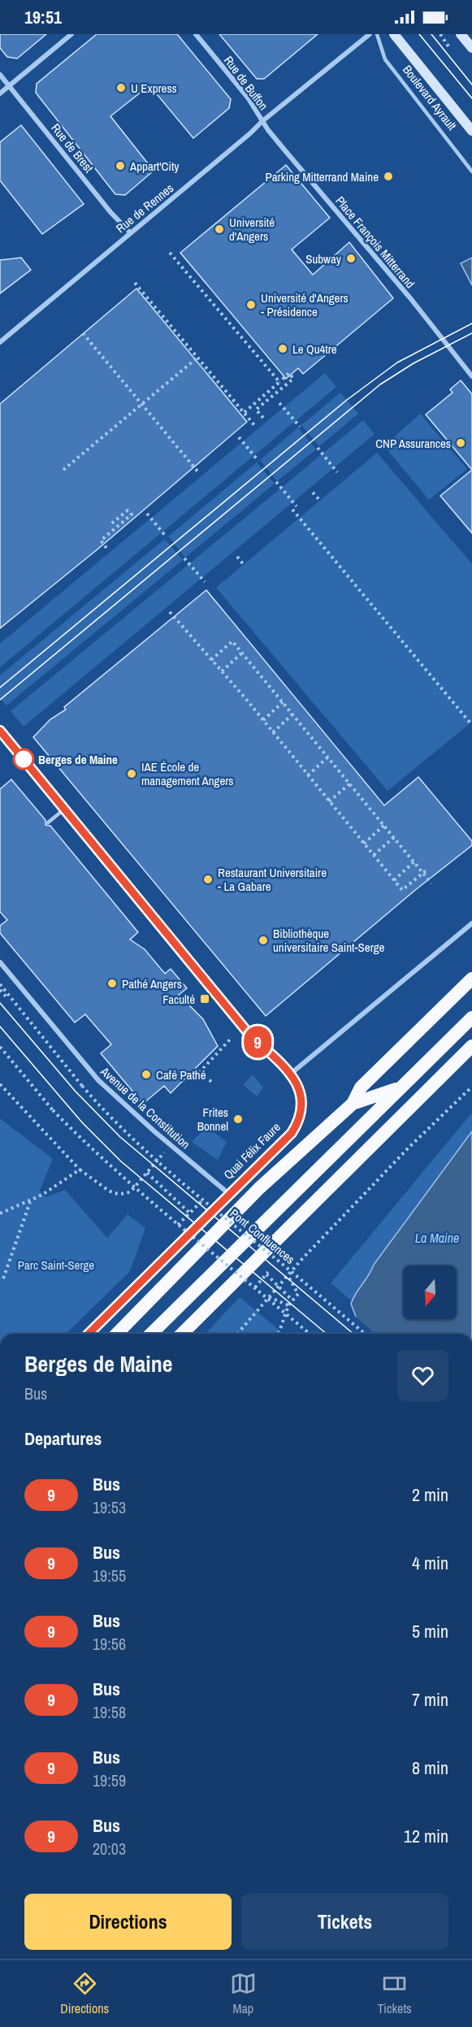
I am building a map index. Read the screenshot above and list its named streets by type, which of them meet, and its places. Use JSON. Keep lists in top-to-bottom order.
{
  "streets": {
    "main road": ["Boulevard Ayrault"],
    "street": [
      "Rue de Buffon",
      "Rue de Brest",
      "Rue de Rennes",
      "Place François Mitterrand",
      "Avenue de la Constitution",
      "Quai Félix Faure"
    ],
    "path": ["Pont Confluences"]
  },
  "crossings": [
    ["Rue de Buffon", "Rue de Rennes"],
    ["Rue de Buffon", "Place François Mitterrand"],
    ["Rue de Brest", "Rue de Rennes"],
    ["Rue de Rennes", "Place François Mitterrand"],
    ["Avenue de la Constitution", "Quai Félix Faure"]
  ],
  "water": ["La Maine"],
  "parks": ["Parc Saint-Serge"],
  "places": {
    "other": [
      "U Express",
      "Appart'City",
      "Parking Mitterrand Maine",
      "Université d'Angers",
      "Subway",
      "Université d'Angers - Présidence",
      "Le Qu4tre",
      "CNP Assurances",
      "Berges de Maine",
      "IAE École de management Angers",
      "Restaurant Universitaire - La Gabare",
      "Bibliothèque universitaire Saint-Serge",
      "Pathé Angers",
      "Café Pathé",
      "Frites Bonnel"
    ],
    "transit": ["Faculté"]
  },
  "lines": ["bus line 9"],
  "north": "bottom",
  "page": {
    "status": "19:51",
    "on_map": "9",
    "heading": [
      ["Berges de Maine", "Bus"],
      "Departures"
    ],
    "list": [
      {
        "mark": "9",
        "name": "Bus",
        "note": "19:53",
        "value": "2 min"
      },
      {
        "mark": "9",
        "name": "Bus",
        "note": "19:55",
        "value": "4 min"
      },
      {
        "mark": "9",
        "name": "Bus",
        "note": "19:56",
        "value": "5 min"
      },
      {
        "mark": "9",
        "name": "Bus",
        "note": "19:58",
        "value": "7 min"
      },
      {
        "mark": "9",
        "name": "Bus",
        "note": "19:59",
        "value": "8 min"
      },
      {
        "mark": "9",
        "name": "Bus",
        "note": "20:03",
        "value": "12 min"
      }
    ],
    "buttons": ["Directions", "Tickets"],
    "tabs": ["Directions", "Map", "Tickets"]
  }
}
